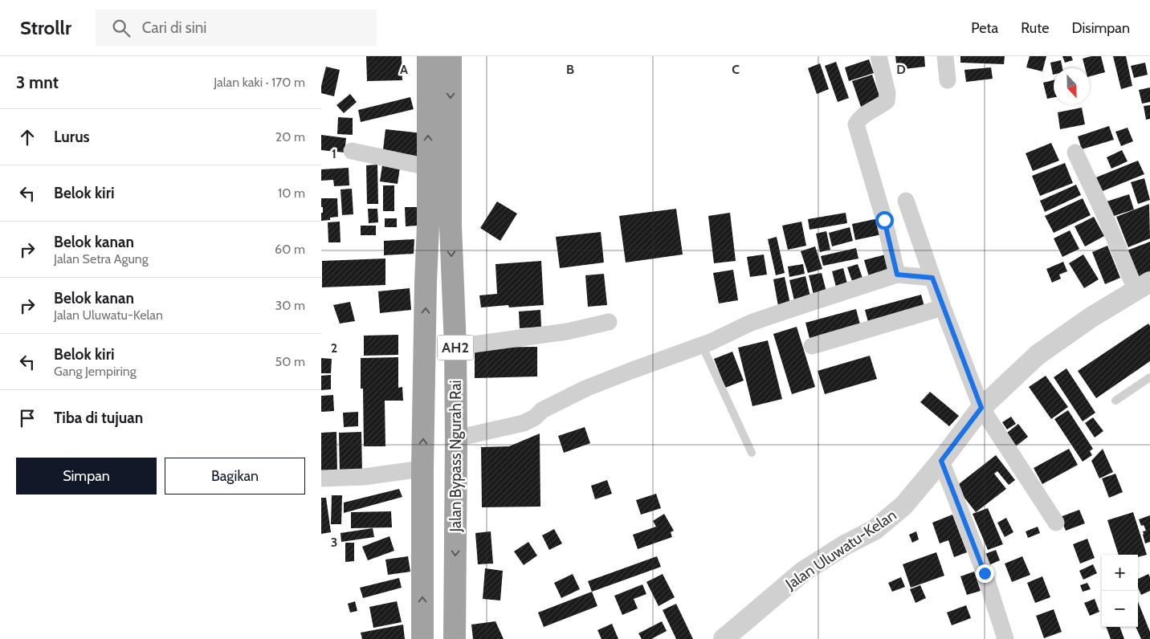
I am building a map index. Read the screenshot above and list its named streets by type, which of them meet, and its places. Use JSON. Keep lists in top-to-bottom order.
{
  "streets": {
    "highway": ["AH2", "Jalan Bypass Ngurah Rai"],
    "street": ["Jalan Uluwatu-Kelan"]
  },
  "north": "bottom",
  "page": {
    "header": "Strollr",
    "search": "Cari di sini",
    "nav": ["Peta", "Rute", "Disimpan"],
    "heading": ["3 mnt", "Jalan kaki · 170 m"],
    "list": [
      ["Lurus", "20 m"],
      ["Belok kiri", "10 m"],
      ["Belok kanan", "Jalan Setra Agung", "60 m"],
      ["Belok kanan", "Jalan Uluwatu-Kelan", "30 m"],
      ["Belok kiri", "Gang Jempiring", "50 m"],
      "Tiba di tujuan"
    ],
    "buttons": ["Simpan", "Bagikan"],
    "map_buttons": ["+", "−"]
  },
  "grid": {
    "columns": [
      "A",
      "B",
      "C",
      "D"
    ],
    "rows": ["1", "2", "3"]
  }
}
